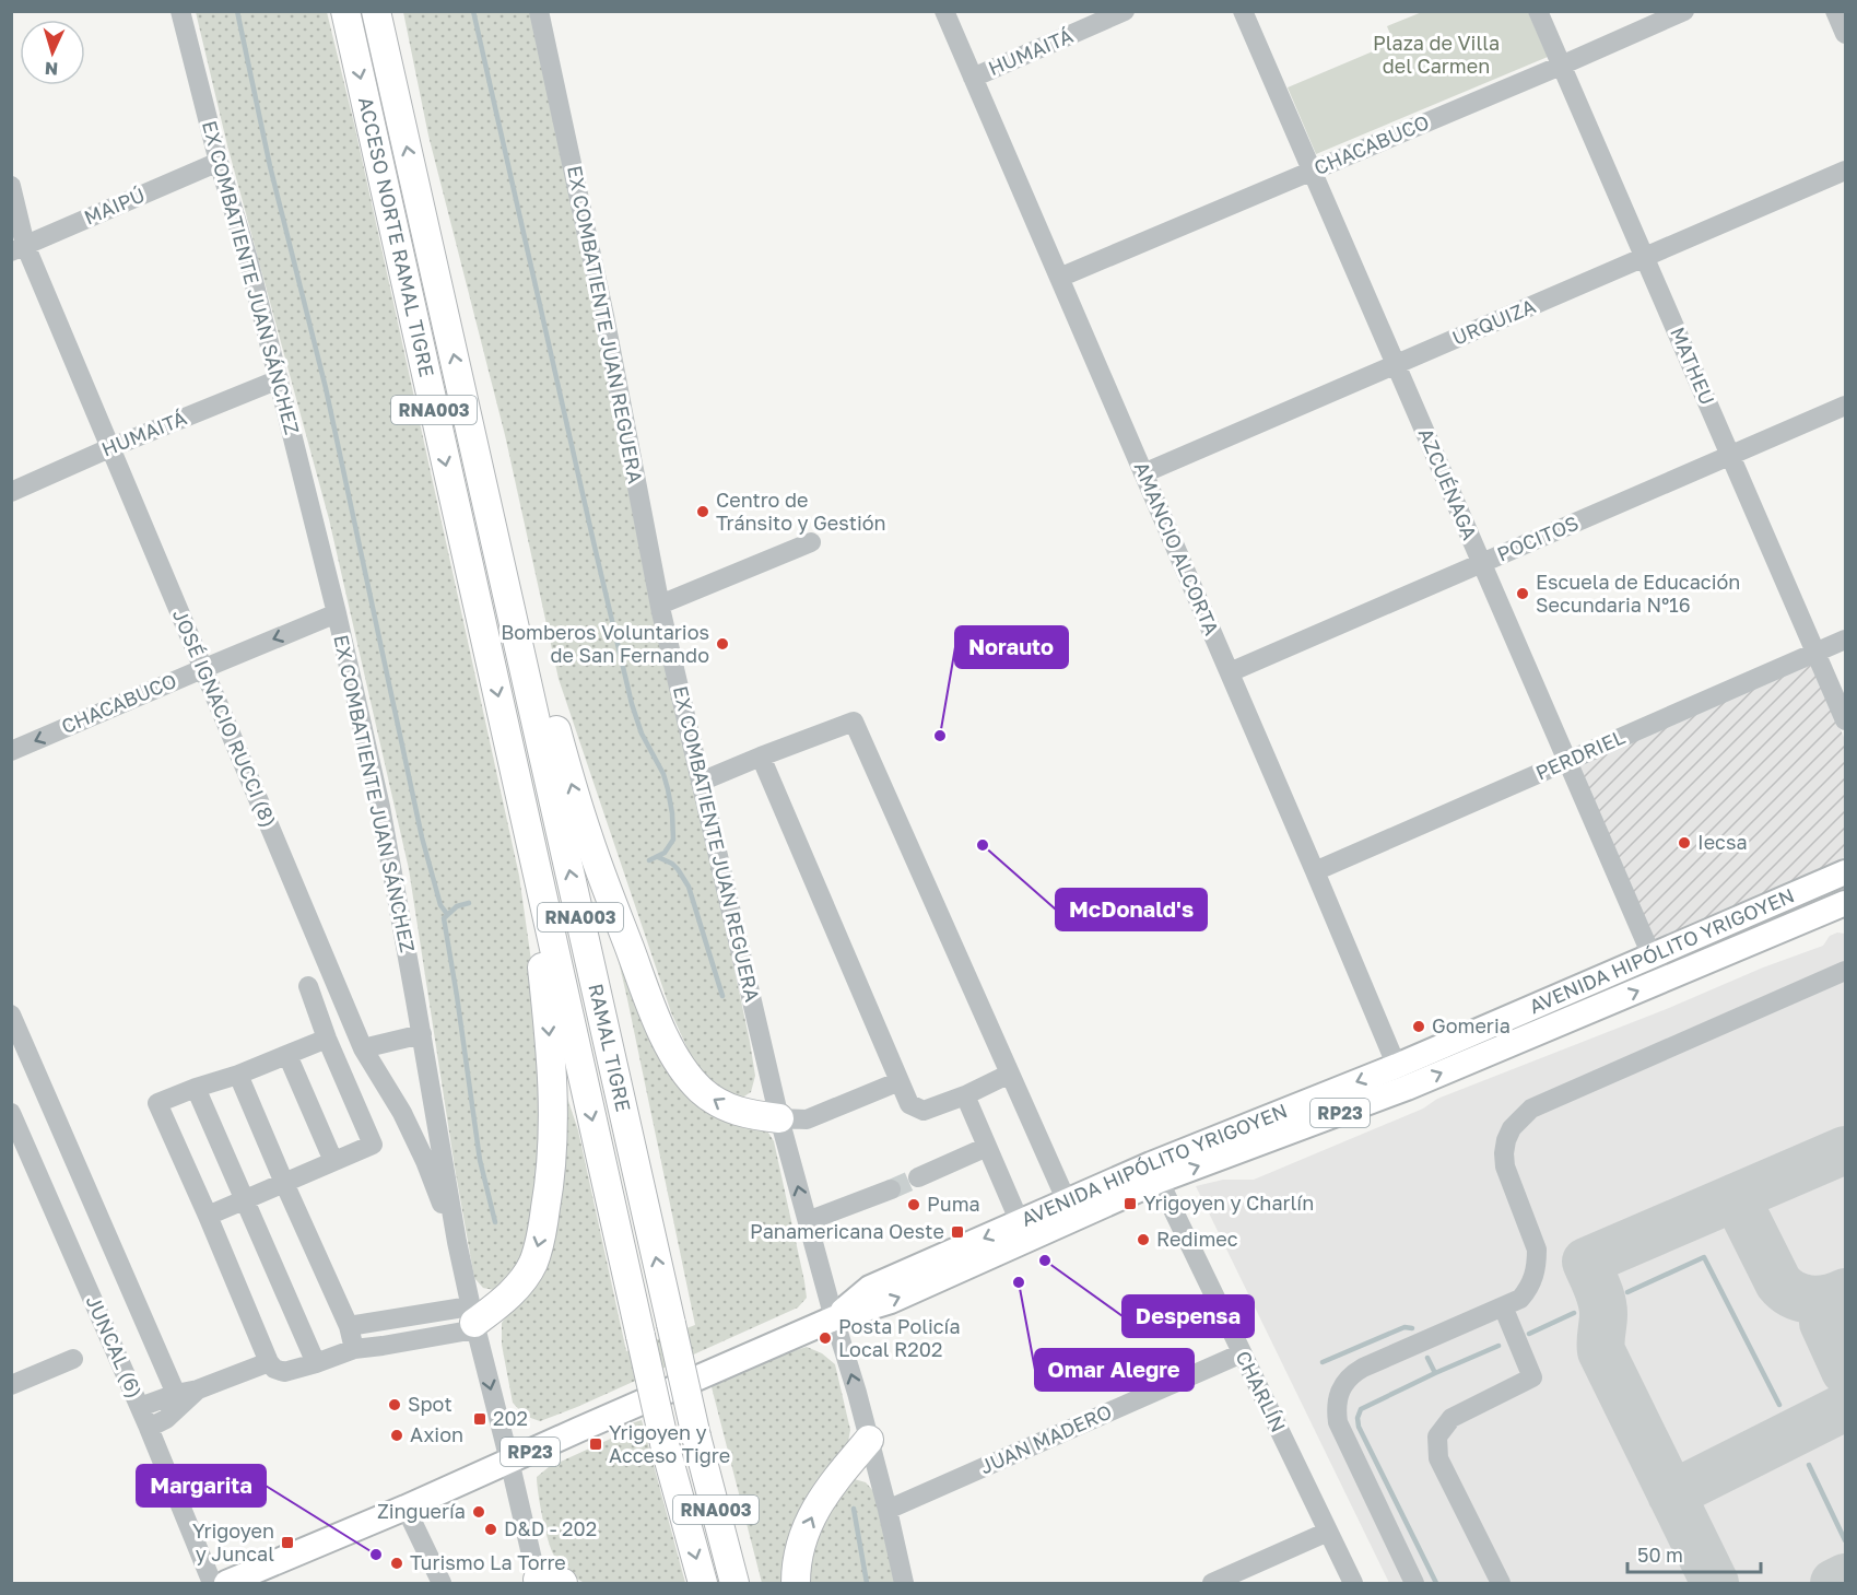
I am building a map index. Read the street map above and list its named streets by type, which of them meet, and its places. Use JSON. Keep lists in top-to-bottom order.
{
  "streets": {
    "highway": ["ACCESO NORTE RAMAL TIGRE", "RNA003", "RAMAL TIGRE"],
    "main road": ["AVENIDA HIPÓLITO YRIGOYEN", "RP23"],
    "street": [
      "HUMAITÁ",
      "CHACABUCO",
      "MAIPÚ",
      "EX COMBATIENTE JUAN SÁNCHEZ",
      "URQUIZA",
      "EX COMBATIENTE JUAN REGUERA",
      "MATHEU",
      "AZCUÉNAGA",
      "POCITOS",
      "AMANCIO ALCORTA",
      "JOSÉ IGNACIO RUCCI (8)",
      "PERDRIEL",
      "JUNCAL (6)",
      "CHARLÍN",
      "JUAN MADERO"
    ]
  },
  "crossings": [
    ["HUMAITÁ", "EX COMBATIENTE JUAN SÁNCHEZ"],
    ["HUMAITÁ", "AMANCIO ALCORTA"],
    ["HUMAITÁ", "JOSÉ IGNACIO RUCCI (8)"],
    ["CHACABUCO", "EX COMBATIENTE JUAN SÁNCHEZ"],
    ["CHACABUCO", "MATHEU"],
    ["CHACABUCO", "AZCUÉNAGA"],
    ["CHACABUCO", "AMANCIO ALCORTA"],
    ["CHACABUCO", "JOSÉ IGNACIO RUCCI (8)"],
    ["MAIPÚ", "EX COMBATIENTE JUAN SÁNCHEZ"],
    ["MAIPÚ", "JOSÉ IGNACIO RUCCI (8)"],
    ["ACCESO NORTE RAMAL TIGRE", "RAMAL TIGRE"],
    ["EX COMBATIENTE JUAN SÁNCHEZ", "JOSÉ IGNACIO RUCCI (8)"],
    ["EX COMBATIENTE JUAN SÁNCHEZ", "AVENIDA HIPÓLITO YRIGOYEN"],
    ["URQUIZA", "MATHEU"],
    ["URQUIZA", "AZCUÉNAGA"],
    ["URQUIZA", "AMANCIO ALCORTA"],
    ["EX COMBATIENTE JUAN REGUERA", "AVENIDA HIPÓLITO YRIGOYEN"],
    ["EX COMBATIENTE JUAN REGUERA", "JUAN MADERO"],
    ["MATHEU", "POCITOS"],
    ["MATHEU", "PERDRIEL"],
    ["AZCUÉNAGA", "POCITOS"],
    ["AZCUÉNAGA", "PERDRIEL"],
    ["AZCUÉNAGA", "AVENIDA HIPÓLITO YRIGOYEN"],
    ["POCITOS", "AMANCIO ALCORTA"],
    ["AMANCIO ALCORTA", "PERDRIEL"],
    ["AMANCIO ALCORTA", "AVENIDA HIPÓLITO YRIGOYEN"],
    ["AVENIDA HIPÓLITO YRIGOYEN", "CHARLÍN"],
    ["CHARLÍN", "JUAN MADERO"]
  ],
  "parks": ["Plaza de Villa del Carmen"],
  "places": {
    "other": [
      "Centro de Tránsito y Gestión",
      "Escuela de Educación Secundaria Nº16",
      "Bomberos Voluntarios de San Fernando",
      "Norauto",
      "Iecsa",
      "McDonald's",
      "Gomeria",
      "Puma",
      "Redimec",
      "Despensa",
      "Omar Alegre",
      "Posta Policía Local R202",
      "Spot",
      "Axion",
      "Zinguería",
      "D&D - 202",
      "Margarita",
      "Turismo La Torre"
    ],
    "transit": [
      "Yrigoyen y Charlín",
      "Panamericana Oeste",
      "202",
      "Yrigoyen y Acceso Tigre",
      "Yrigoyen y Juncal"
    ]
  },
  "scale_bar": "50 m",
  "north": "bottom"
}
